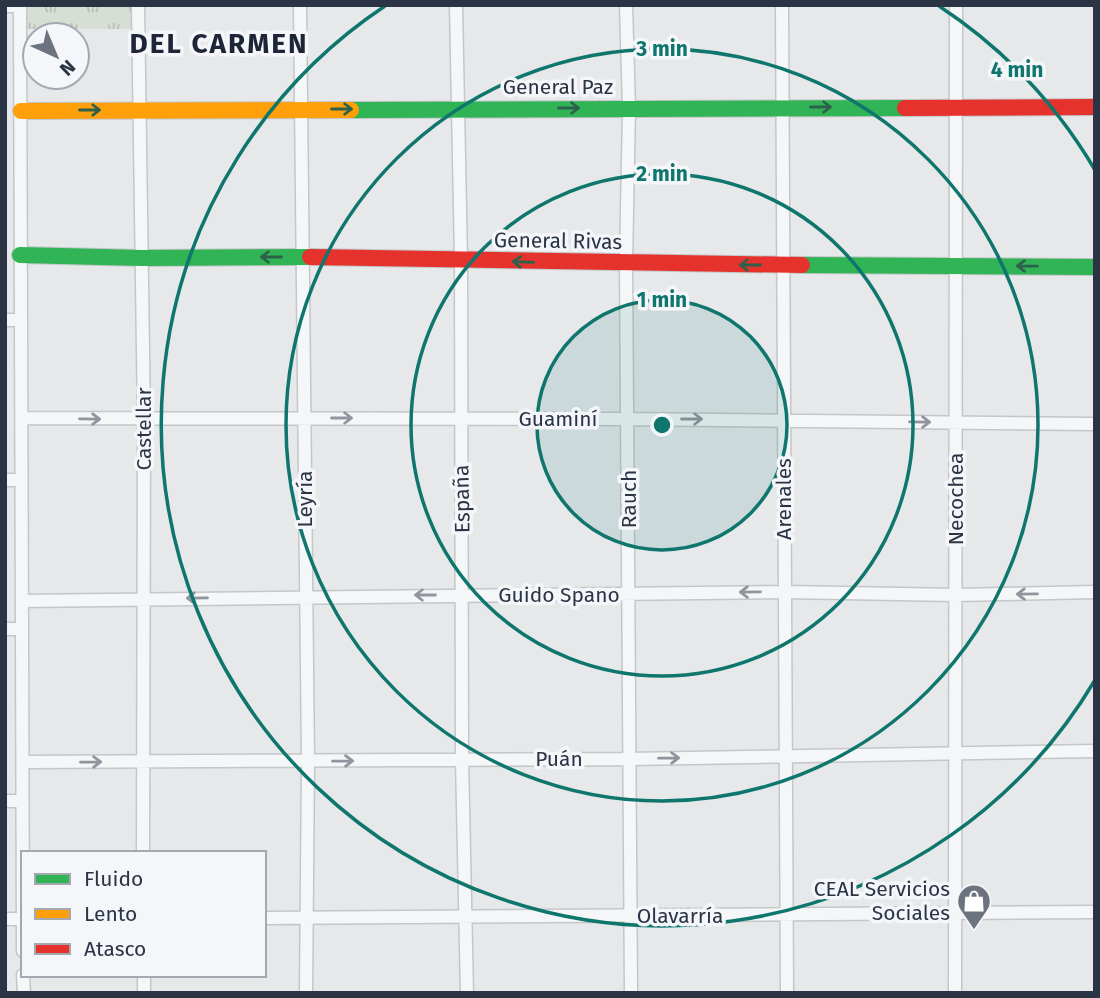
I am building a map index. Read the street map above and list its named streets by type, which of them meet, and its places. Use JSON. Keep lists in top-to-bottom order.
{
  "streets": {
    "street": [
      "General Paz",
      "General Rivas",
      "Guaminí",
      "Castellar",
      "Leyría",
      "España",
      "Rauch",
      "Arenales",
      "Necochea",
      "Guido Spano",
      "Puán",
      "Olavarría"
    ]
  },
  "crossings": [
    ["General Paz", "Castellar"],
    ["General Paz", "Leyría"],
    ["General Paz", "España"],
    ["General Paz", "Rauch"],
    ["General Paz", "Arenales"],
    ["General Paz", "Necochea"],
    ["General Rivas", "Castellar"],
    ["General Rivas", "Leyría"],
    ["General Rivas", "España"],
    ["General Rivas", "Rauch"],
    ["General Rivas", "Arenales"],
    ["General Rivas", "Necochea"],
    ["Guaminí", "Castellar"],
    ["Guaminí", "Leyría"],
    ["Guaminí", "España"],
    ["Guaminí", "Rauch"],
    ["Guaminí", "Arenales"],
    ["Guaminí", "Necochea"],
    ["Castellar", "Guido Spano"],
    ["Castellar", "Puán"],
    ["Leyría", "Guido Spano"],
    ["Leyría", "Puán"],
    ["Leyría", "Olavarría"],
    ["España", "Guido Spano"],
    ["España", "Puán"],
    ["España", "Olavarría"],
    ["Rauch", "Guido Spano"],
    ["Rauch", "Puán"],
    ["Rauch", "Olavarría"],
    ["Arenales", "Guido Spano"],
    ["Arenales", "Puán"],
    ["Arenales", "Olavarría"],
    ["Necochea", "Guido Spano"],
    ["Necochea", "Puán"],
    ["Necochea", "Olavarría"]
  ],
  "one_way": [
    "General Paz",
    "General Rivas",
    "Guaminí",
    "Guido Spano",
    "Puán"
  ],
  "districts": ["DEL CARMEN"],
  "places": {
    "shop": ["CEAL Servicios Sociales"]
  },
  "legend": ["Fluido", "Lento", "Atasco"],
  "north": "bottom right",
  "rings": [
    "3 min",
    "4 min",
    "2 min",
    "1 min"
  ]
}
